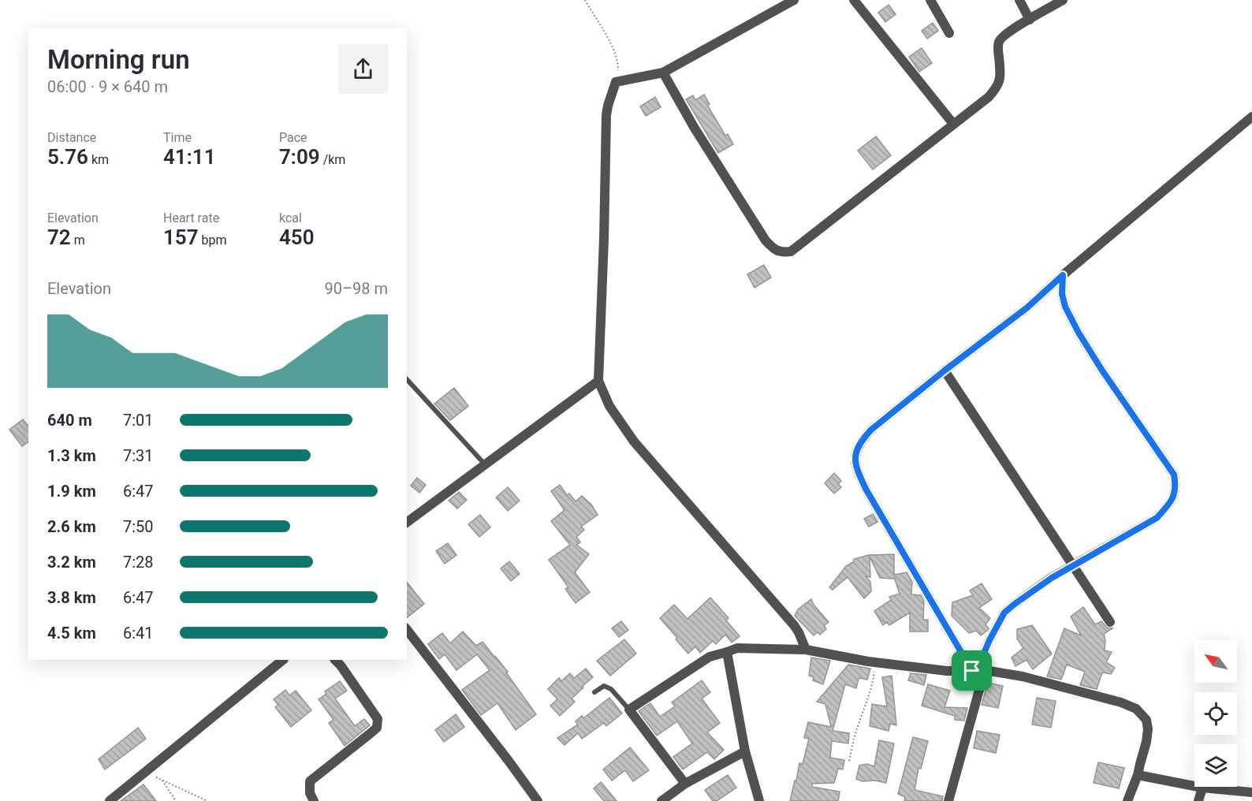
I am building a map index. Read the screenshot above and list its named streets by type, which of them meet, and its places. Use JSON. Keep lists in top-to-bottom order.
{
  "north": "top left",
  "page": {
    "heading": ["Morning run", "06:00 · 9 × 640 m"],
    "stats": [
      ["Distance", "5.76 km"],
      ["Time", "41:11"],
      ["Pace", "7:09 /km"],
      ["Elevation", "72 m"],
      ["Heart rate", "157 bpm"],
      ["kcal", "450"]
    ],
    "chart": ["Elevation", "90–98 m"],
    "list": [
      {
        "name": "640 m",
        "note": "7:01"
      },
      {
        "name": "1.3 km",
        "note": "7:31"
      },
      {
        "name": "1.9 km",
        "note": "6:47"
      },
      {
        "name": "2.6 km",
        "note": "7:50"
      },
      {
        "name": "3.2 km",
        "note": "7:28"
      },
      {
        "name": "3.8 km",
        "note": "6:47"
      },
      {
        "name": "4.5 km",
        "note": "6:41"
      }
    ]
  }
}
